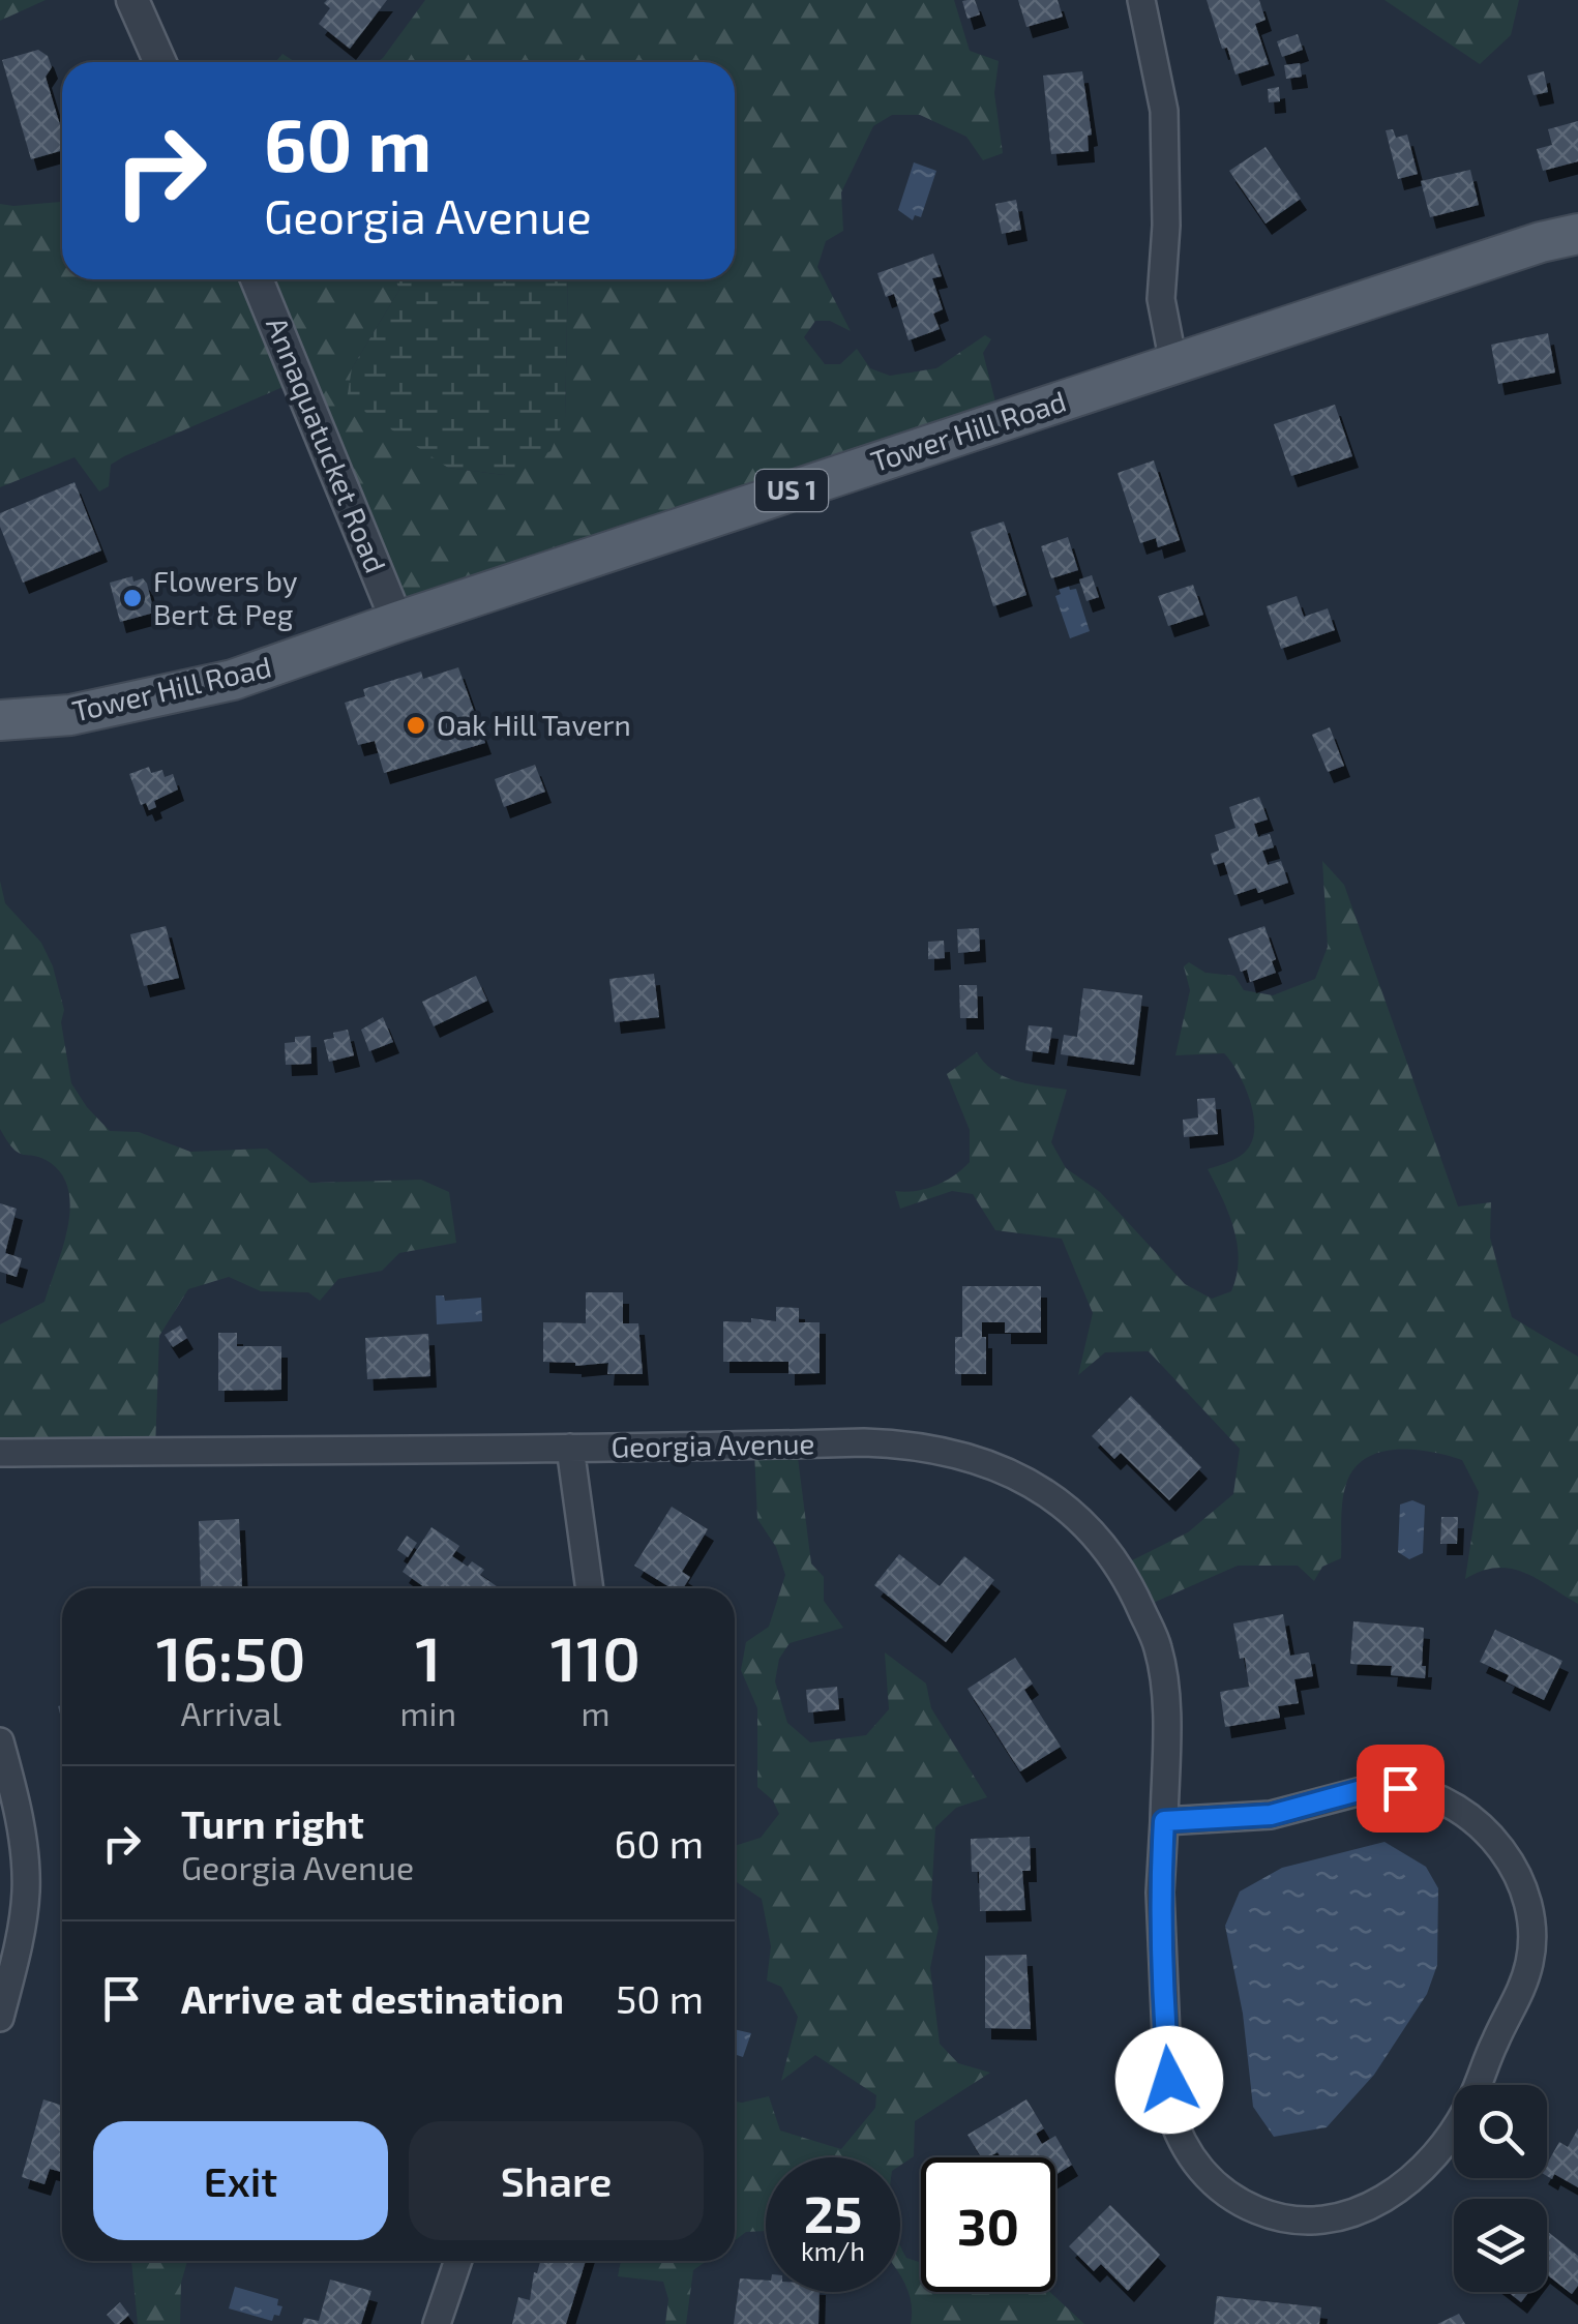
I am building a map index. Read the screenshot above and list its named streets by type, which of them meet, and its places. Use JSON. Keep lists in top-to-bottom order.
{
  "streets": {
    "main road": ["Tower Hill Road", "US 1"],
    "street": ["Annaquatucket Road", "Georgia Avenue"]
  },
  "crossings": [
    ["Tower Hill Road", "Annaquatucket Road"]
  ],
  "places": ["Flowers by Bert & Peg", "Oak Hill Tavern"],
  "page": {
    "turn": ["60 m", "Georgia Avenue"],
    "eta": [
      "16:50",
      "Arrival",
      "1",
      "min",
      "110",
      "m"
    ],
    "list": [
      {
        "name": "Turn right",
        "note": "Georgia Avenue",
        "value": "60 m"
      },
      {
        "name": "Arrive at destination",
        "value": "50 m"
      }
    ],
    "buttons": ["Exit", "Share"],
    "speed": "25 km/h",
    "limit": "30"
  }
}
